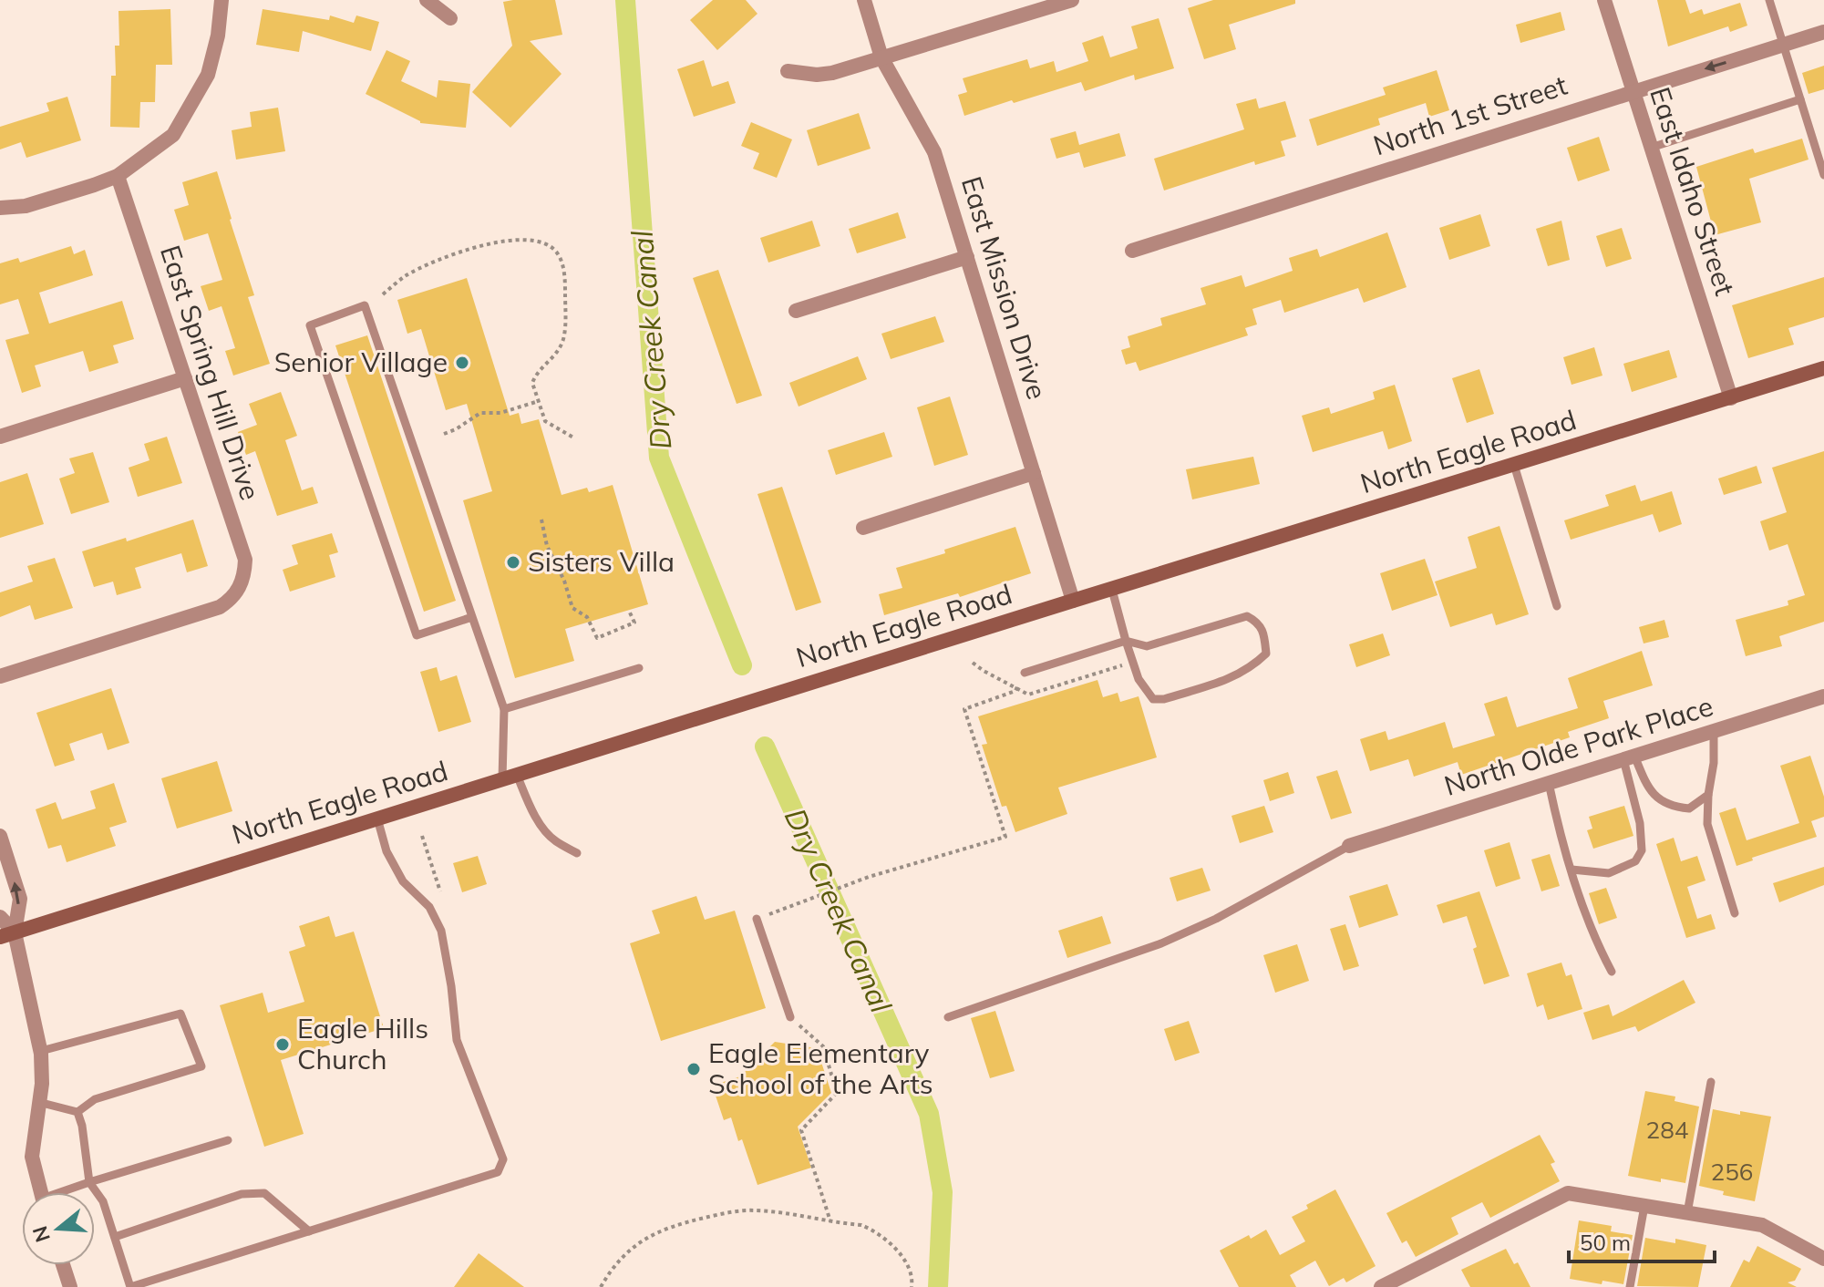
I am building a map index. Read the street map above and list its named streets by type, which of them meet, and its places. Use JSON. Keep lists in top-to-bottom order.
{
  "streets": {
    "main road": ["North Eagle Road"],
    "street": [
      "North 1st Street",
      "East Idaho Street",
      "East Mission Drive",
      "East Spring Hill Drive",
      "North Olde Park Place"
    ]
  },
  "crossings": [
    ["North 1st Street", "East Idaho Street"],
    ["East Idaho Street", "North Eagle Road"],
    ["East Mission Drive", "North Eagle Road"]
  ],
  "water": ["Dry Creek Canal"],
  "places": [
    "Senior Village",
    "Sisters Villa",
    "Eagle Hills Church",
    "Eagle Elementary School of the Arts"
  ],
  "house_numbers": ["284", "256"],
  "scale_bar": "50 m",
  "north": "left"
}
